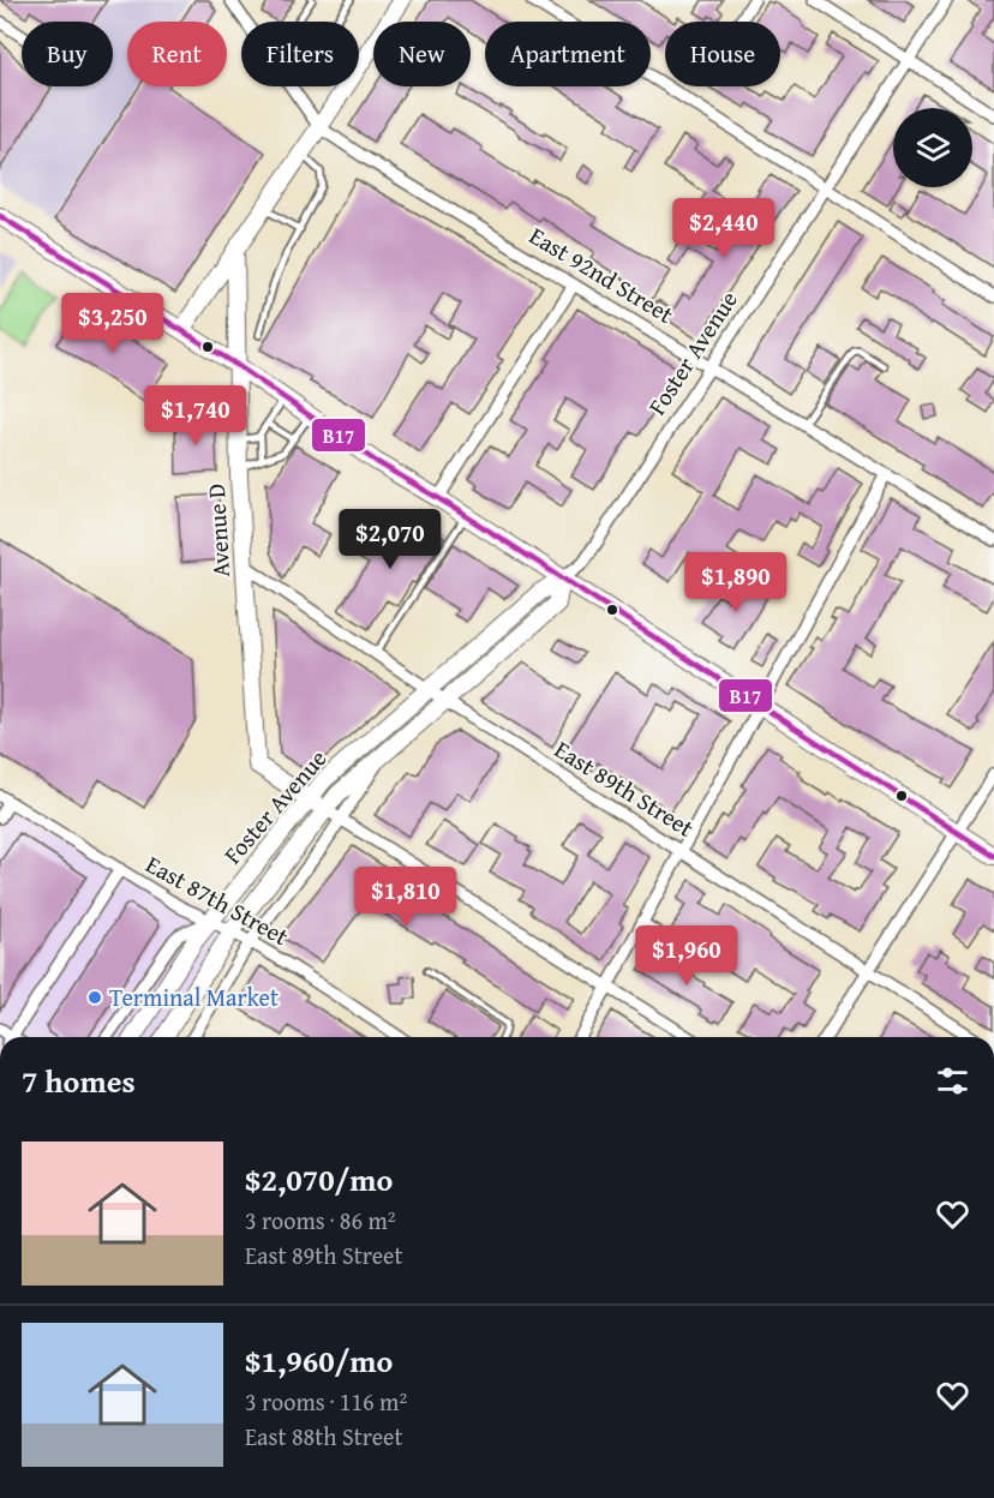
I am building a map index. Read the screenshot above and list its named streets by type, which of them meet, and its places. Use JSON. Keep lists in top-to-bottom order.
{
  "streets": {
    "main road": ["Foster Avenue", "Avenue D"],
    "street": ["East 92nd Street", "East 89th Street", "East 87th Street"]
  },
  "crossings": [
    ["East 92nd Street", "Foster Avenue"],
    ["Foster Avenue", "Avenue D"],
    ["Foster Avenue", "East 89th Street"],
    ["Foster Avenue", "East 87th Street"],
    ["Avenue D", "East 89th Street"]
  ],
  "places": ["Terminal Market"],
  "lines": ["transit line B17"],
  "page": {
    "chip": [
      "Buy",
      "Rent",
      "Filters",
      "New",
      "Apartment",
      "House"
    ],
    "price": [
      "$2,440",
      "$3,250",
      "$1,740",
      "$2,070",
      "$1,890",
      "$1,810",
      "$1,960"
    ],
    "heading": "7 homes",
    "list": [
      {
        "name": "$2,070/mo",
        "note": "3 rooms · 86 m² · East 89th Street"
      },
      {
        "name": "$1,960/mo",
        "note": "3 rooms · 116 m² · East 88th Street"
      }
    ]
  }
}
